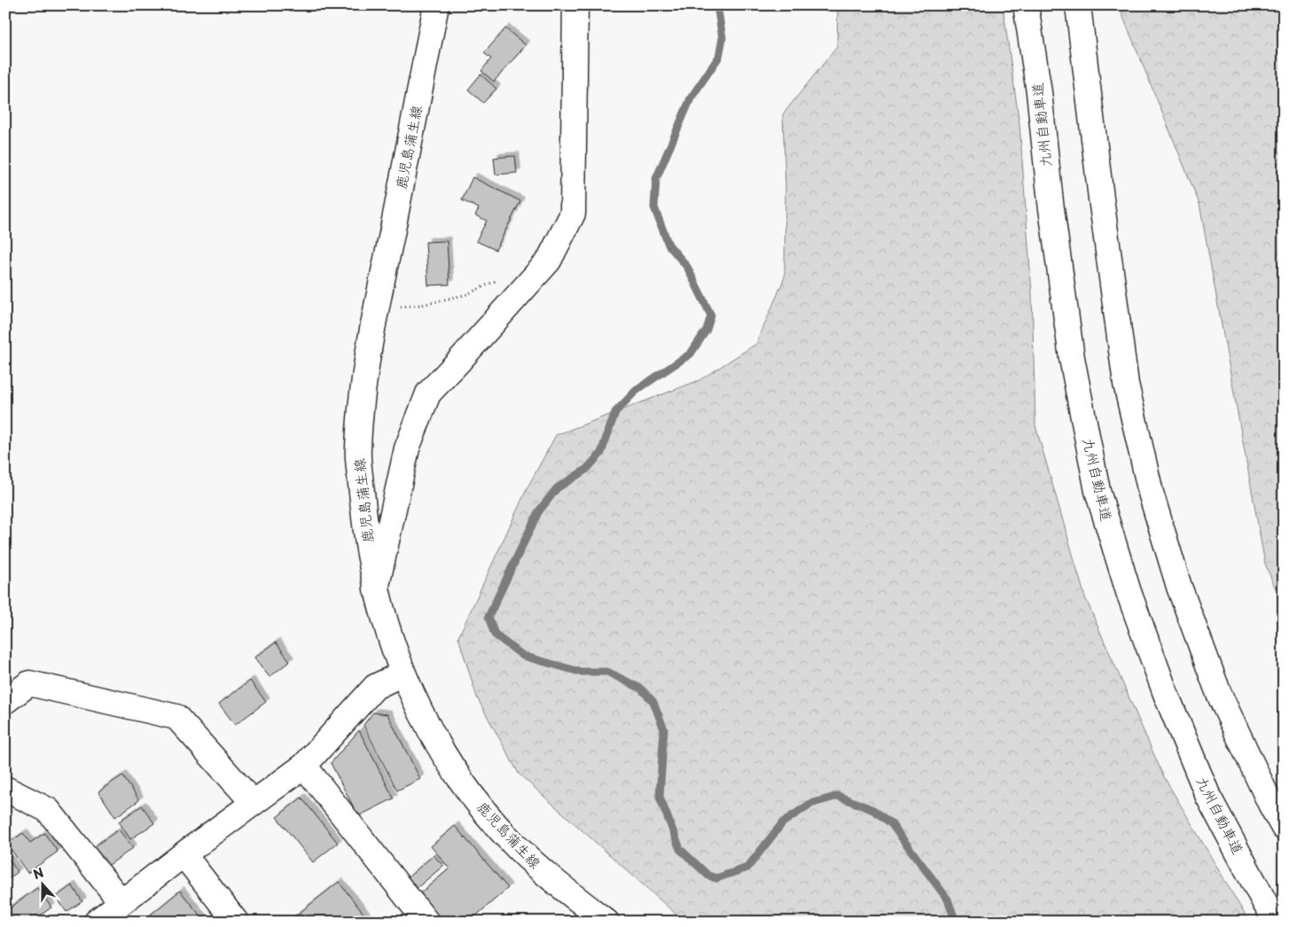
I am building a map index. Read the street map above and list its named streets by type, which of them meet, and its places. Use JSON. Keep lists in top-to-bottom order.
{
  "streets": {
    "main road": ["九州自動車道", "鹿児島蒲生線"]
  },
  "north": "top"
}
